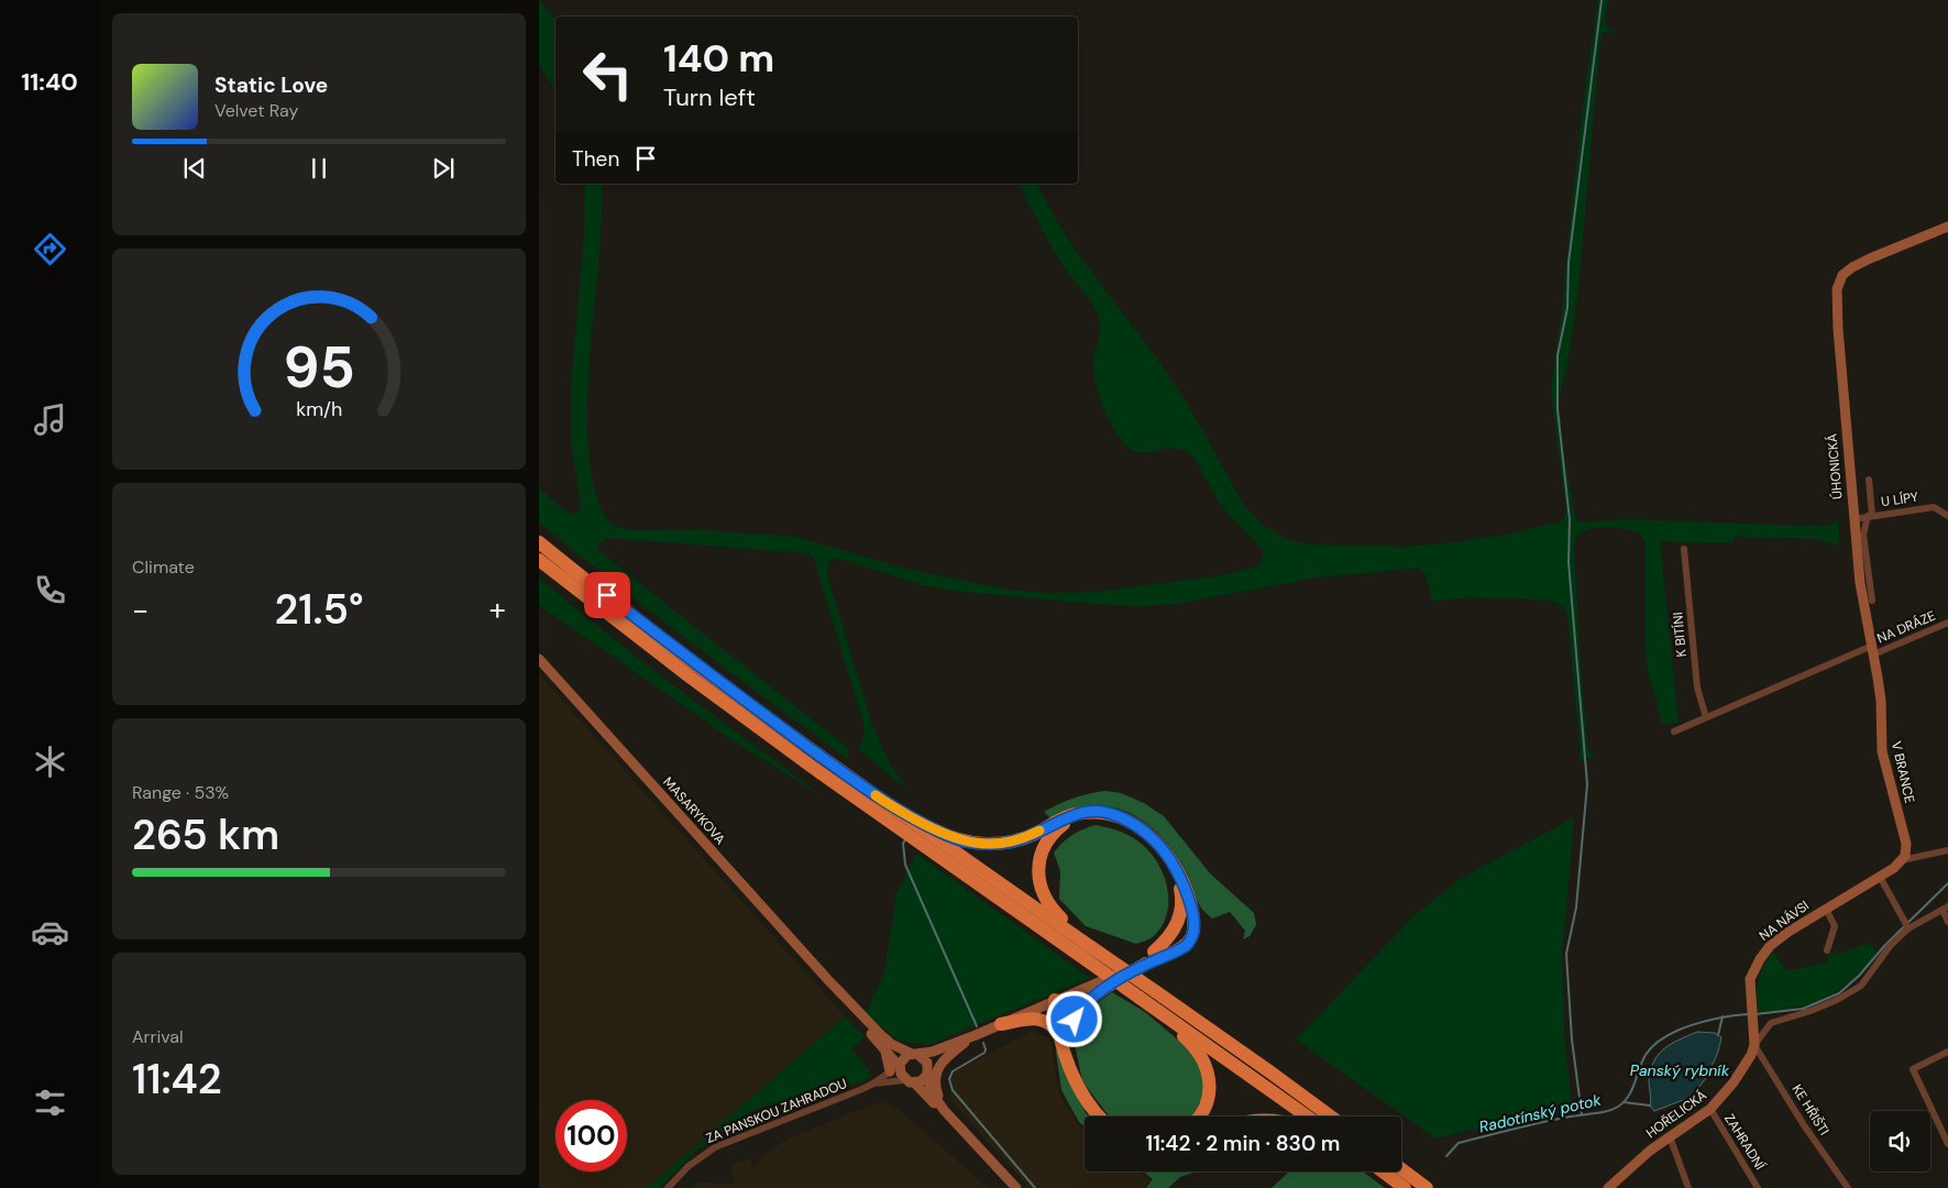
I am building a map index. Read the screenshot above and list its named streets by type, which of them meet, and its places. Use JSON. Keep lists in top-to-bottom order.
{
  "streets": {
    "main road": [
      "ÚHONICKÁ",
      "V BRANCE",
      "MASARYKOVA",
      "NA NÁVSI",
      "HOŘELICKÁ"
    ],
    "street": [
      "U LÍPY",
      "NA DRÁZE",
      "K BITÍNI",
      "KE HŘIŠTI",
      "ZA PANSKOU ZAHRADOU",
      "ZAHRADNÍ"
    ]
  },
  "crossings": [
    ["ÚHONICKÁ", "U LÍPY"],
    ["ÚHONICKÁ", "NA DRÁZE"],
    ["ÚHONICKÁ", "V BRANCE"],
    ["NA DRÁZE", "K BITÍNI"],
    ["NA DRÁZE", "V BRANCE"],
    ["V BRANCE", "NA NÁVSI"],
    ["MASARYKOVA", "ZA PANSKOU ZAHRADOU"],
    ["NA NÁVSI", "KE HŘIŠTI"],
    ["NA NÁVSI", "HOŘELICKÁ"],
    ["KE HŘIŠTI", "HOŘELICKÁ"],
    ["HOŘELICKÁ", "ZAHRADNÍ"]
  ],
  "water": ["Panský rybník", "Radotínský potok"],
  "page": {
    "tabs": "11:40",
    "turn": ["140 m", "Turn left"],
    "song": ["Static Love", "Velvet Ray"],
    "then": "Then",
    "tile": [
      "Climate",
      ["Range · 53%", "265 km"],
      ["Arrival", "11:42"]
    ],
    "heat": ["−", "21.5°", "+"],
    "limit": "100",
    "trip": "11:42 · 2 min · 830 m",
    "gauge": ["95", "km/h"]
  }
}
